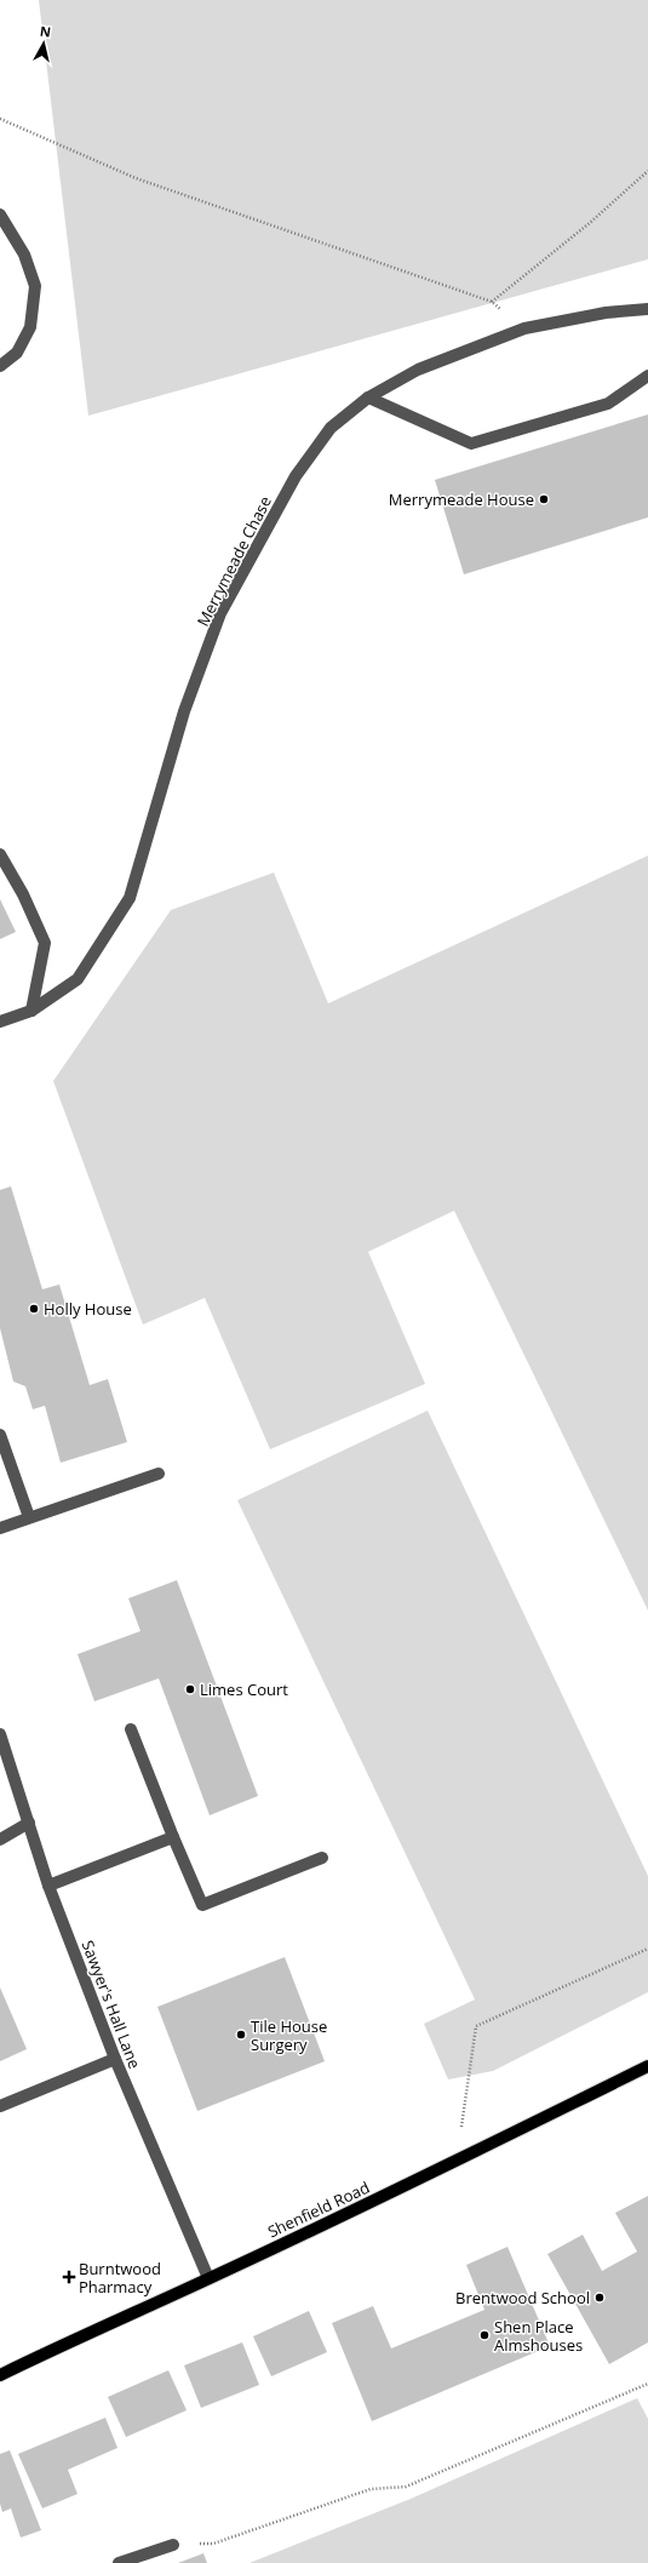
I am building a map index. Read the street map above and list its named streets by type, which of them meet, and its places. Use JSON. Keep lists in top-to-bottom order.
{
  "streets": {
    "main road": ["Shenfield Road"],
    "street": ["Merrymeade Chase", "Sawyer's Hall Lane"]
  },
  "crossings": [
    ["Sawyer's Hall Lane", "Shenfield Road"]
  ],
  "places": {
    "other": [
      "Merrymeade House",
      "Holly House",
      "Limes Court",
      "Tile House Surgery",
      "Brentwood School",
      "Shen Place Almshouses"
    ],
    "health": ["Burntwood Pharmacy"]
  },
  "north": "top"
}
